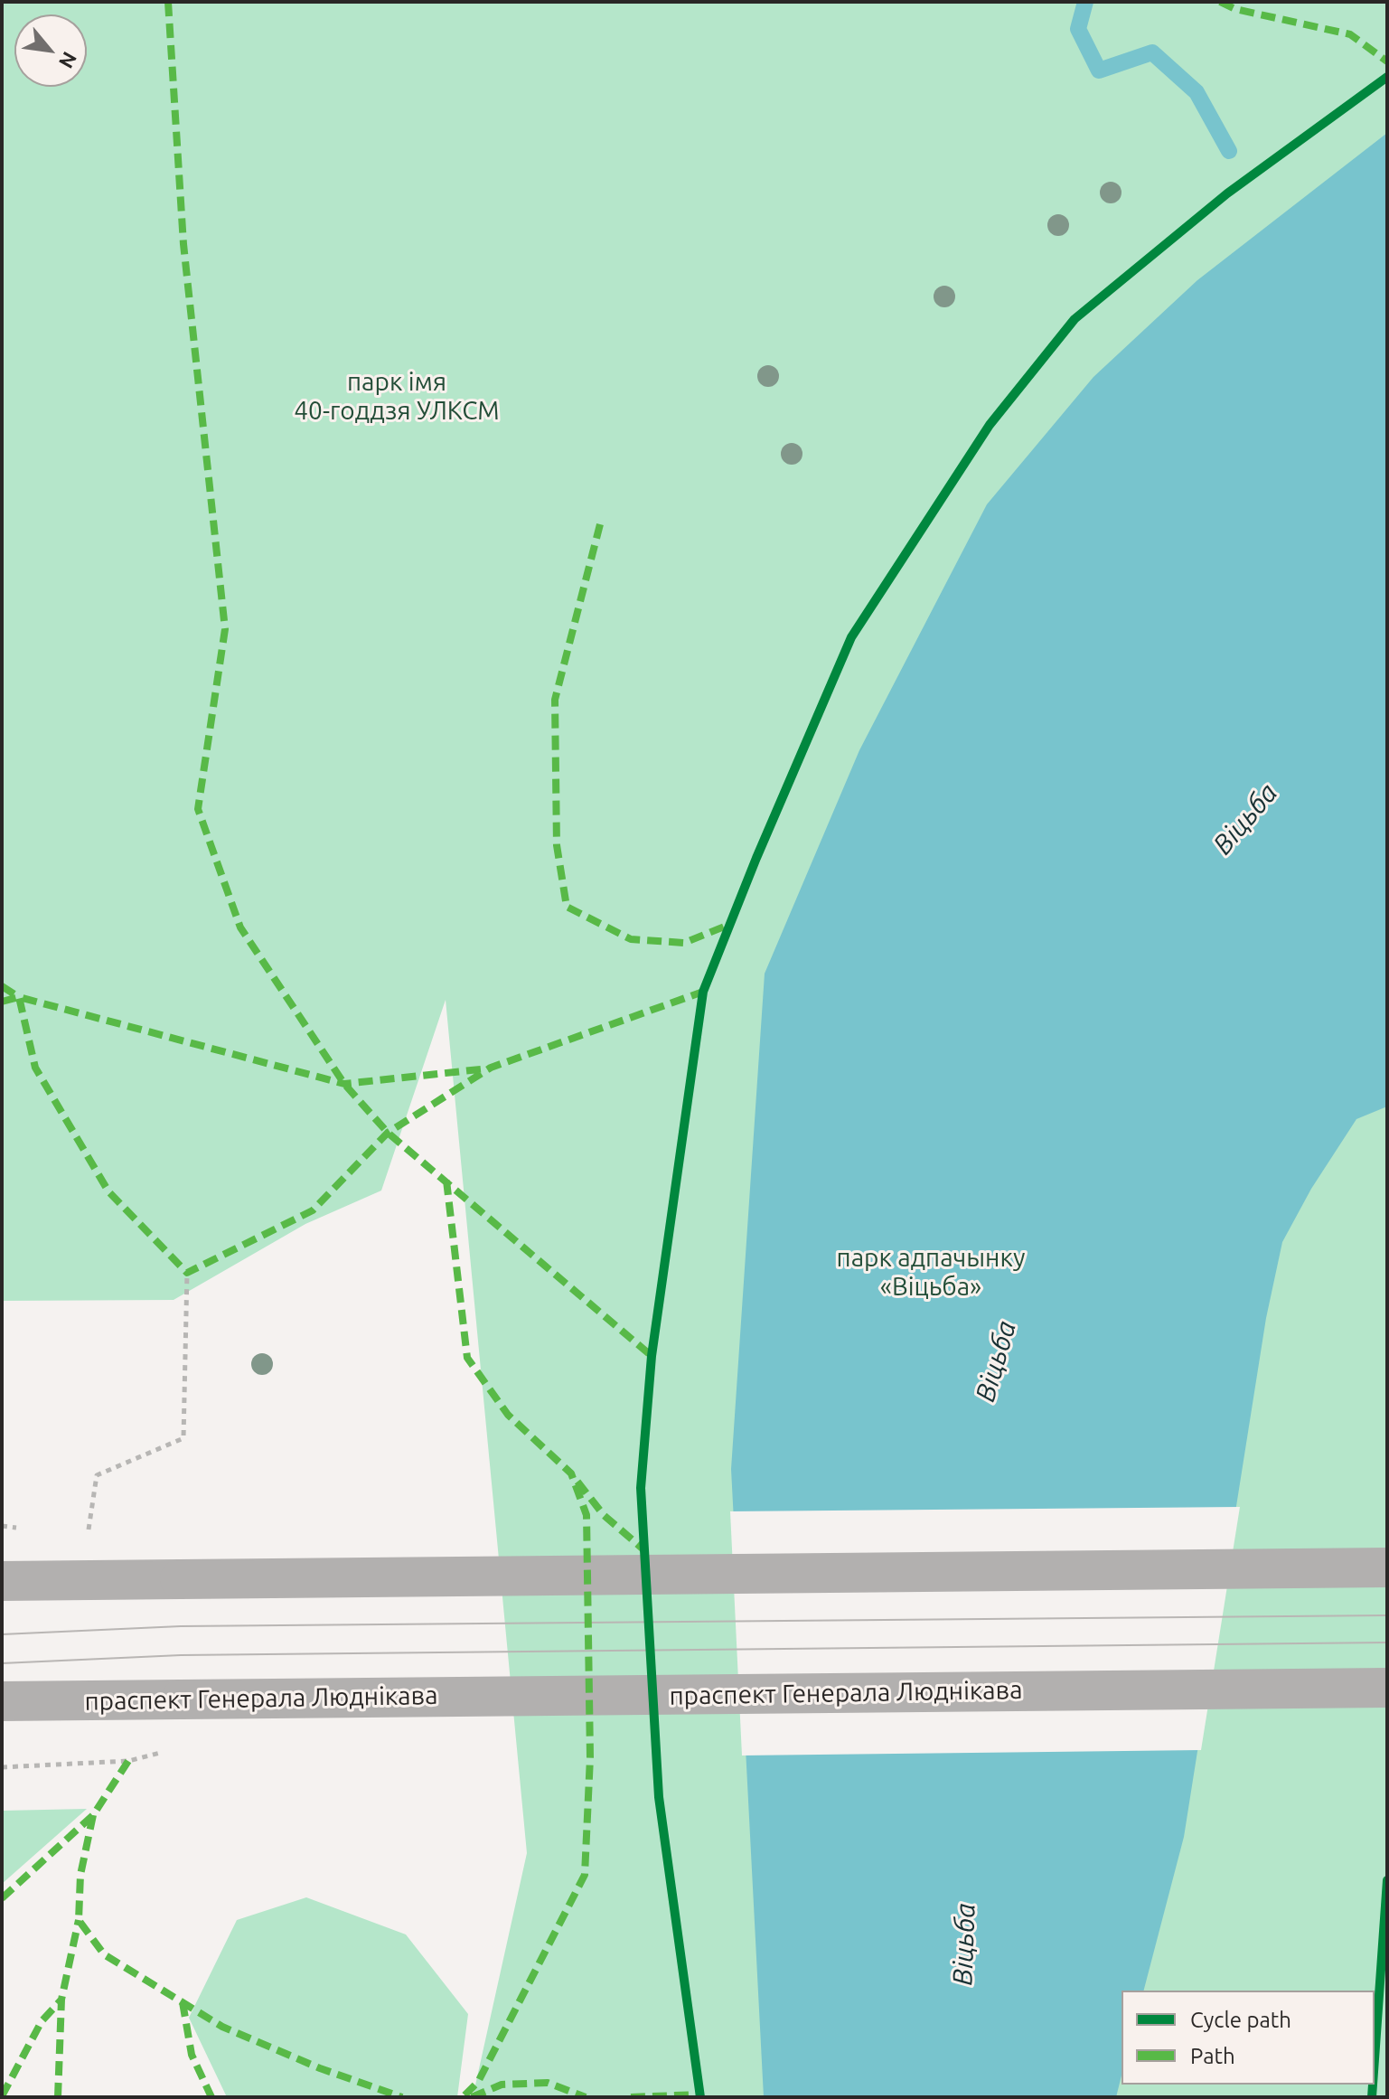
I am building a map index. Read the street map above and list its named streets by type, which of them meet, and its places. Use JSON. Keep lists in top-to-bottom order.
{
  "streets": {
    "main road": ["праспект Генерала Люднікава"]
  },
  "water": ["Віцьба"],
  "parks": ["парк імя 40-годдзя УЛКСМ", "парк адпачынку «Віцьба»"],
  "legend": ["Cycle path", "Path"],
  "north": "bottom right"
}
